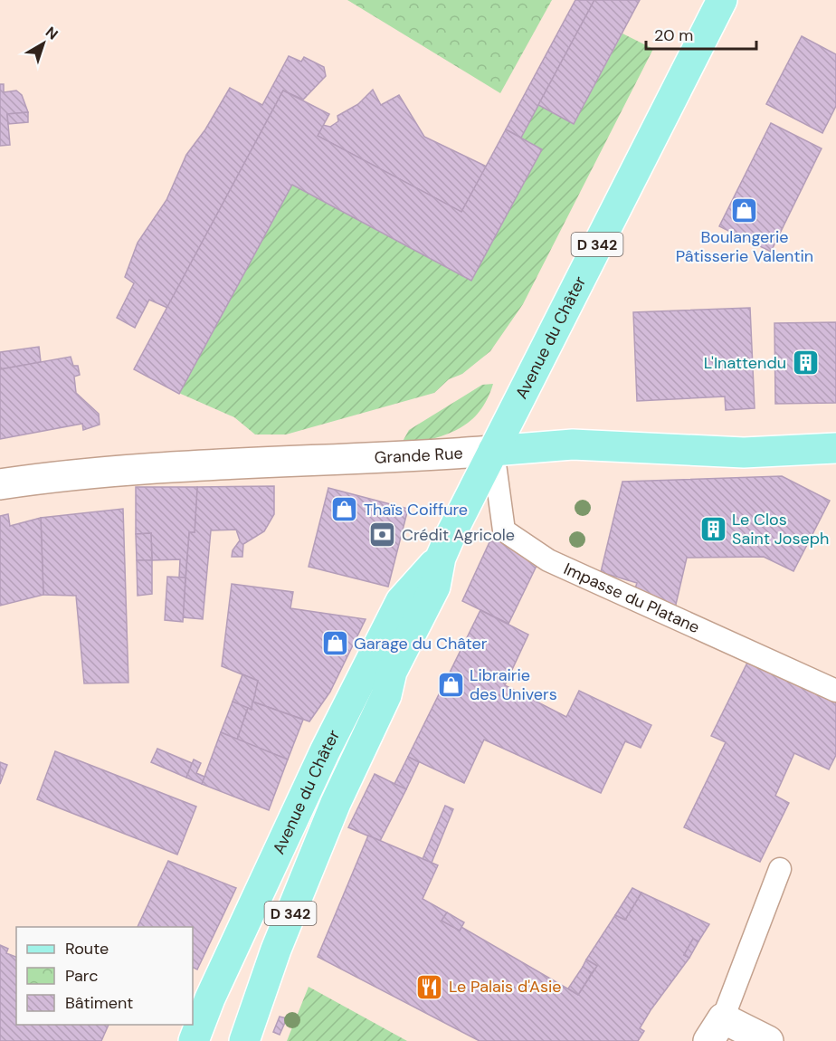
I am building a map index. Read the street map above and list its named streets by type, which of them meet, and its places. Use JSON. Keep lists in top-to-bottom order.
{
  "streets": {
    "main road": ["D 342", "Avenue du Châter", "Grande Rue"],
    "lane": ["Impasse du Platane"]
  },
  "crossings": [
    ["Avenue du Châter", "Grande Rue"],
    ["Avenue du Châter", "Impasse du Platane"],
    ["Grande Rue", "Impasse du Platane"]
  ],
  "places": {
    "shop": [
      "Boulangerie Pâtisserie Valentin",
      "Thaïs Coiffure",
      "Garage du Châter",
      "Librairie des Univers"
    ],
    "building": ["L'Inattendu", "Le Clos Saint Joseph"],
    "bank": ["Crédit Agricole"],
    "restaurant": ["Le Palais d'Asie"]
  },
  "legend": ["Route", "Parc", "Bâtiment"],
  "scale_bar": "20 m",
  "north": "top right"
}
